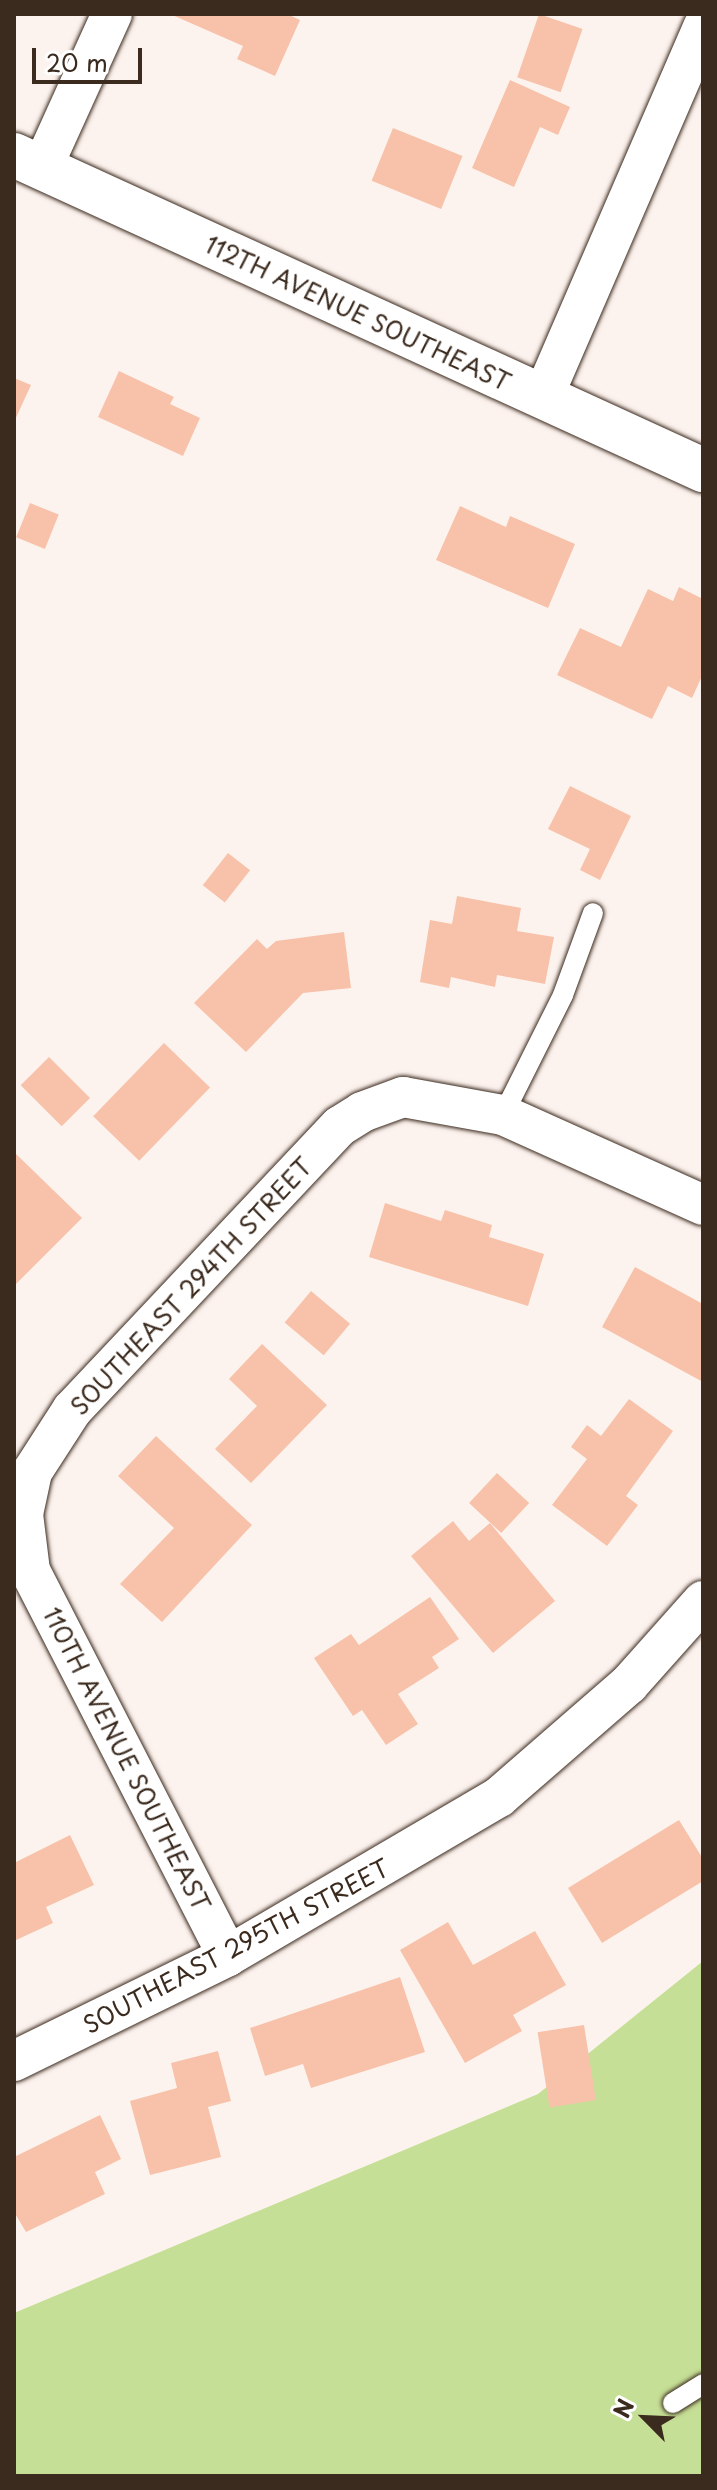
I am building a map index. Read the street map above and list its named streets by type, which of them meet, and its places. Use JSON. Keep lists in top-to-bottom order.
{
  "streets": {
    "street": [
      "112TH AVENUE SOUTHEAST",
      "SOUTHEAST 294TH STREET",
      "110TH AVENUE SOUTHEAST",
      "SOUTHEAST 295TH STREET"
    ]
  },
  "crossings": [
    ["SOUTHEAST 294TH STREET", "110TH AVENUE SOUTHEAST"],
    ["110TH AVENUE SOUTHEAST", "SOUTHEAST 295TH STREET"]
  ],
  "scale_bar": "20 m",
  "north": "top left"
}
